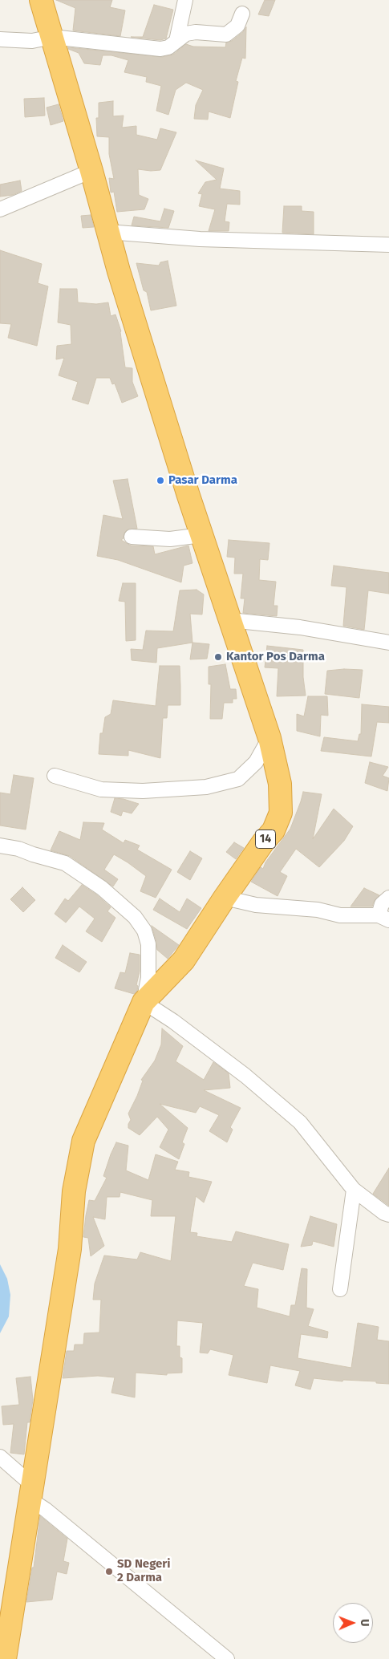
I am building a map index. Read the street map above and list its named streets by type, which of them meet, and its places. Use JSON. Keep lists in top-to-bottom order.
{
  "streets": {
    "highway": ["14"]
  },
  "places": ["Pasar Darma", "Kantor Pos Darma", "SD Negeri 2 Darma"],
  "north": "right"
}
